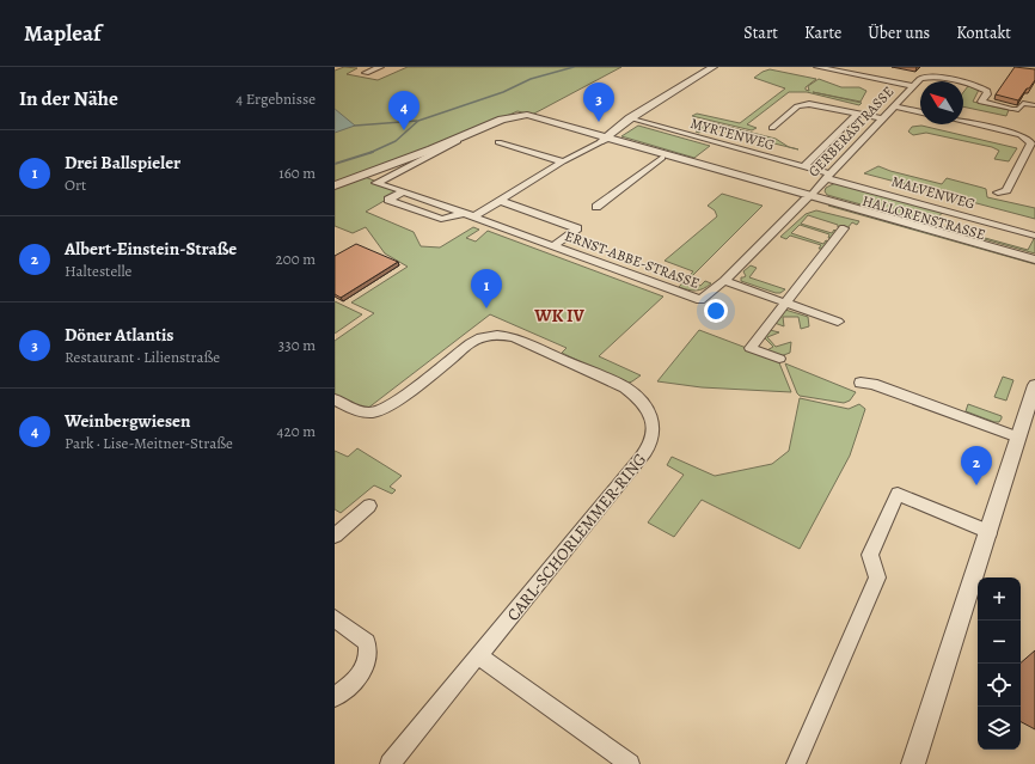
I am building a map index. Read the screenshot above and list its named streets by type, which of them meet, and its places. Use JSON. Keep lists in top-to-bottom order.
{
  "streets": {
    "street": [
      "GERBERASTRASSE",
      "MYRTENWEG",
      "MALVENWEG",
      "HALLORENSTRASSE",
      "ERNST-ABBE-STRASSE",
      "CARL-SCHORLEMMER-RING"
    ]
  },
  "crossings": [
    ["GERBERASTRASSE", "MYRTENWEG"],
    ["GERBERASTRASSE", "MALVENWEG"],
    ["GERBERASTRASSE", "HALLORENSTRASSE"],
    ["GERBERASTRASSE", "ERNST-ABBE-STRASSE"],
    ["MYRTENWEG", "MALVENWEG"],
    ["HALLORENSTRASSE", "ERNST-ABBE-STRASSE"]
  ],
  "districts": ["WK IV"],
  "north": "top left",
  "page": {
    "header": "Mapleaf",
    "nav": [
      "Start",
      "Karte",
      "Über uns",
      "Kontakt"
    ],
    "heading": ["In der Nähe", "4 Ergebnisse"],
    "pins": [
      "3",
      "4",
      "1",
      "2"
    ],
    "list": [
      {
        "mark": "1",
        "name": "Drei Ballspieler",
        "note": "Ort",
        "value": "160 m"
      },
      {
        "mark": "2",
        "name": "Albert-Einstein-Straße",
        "note": "Haltestelle",
        "value": "200 m"
      },
      {
        "mark": "3",
        "name": "Döner Atlantis",
        "note": "Restaurant · Lilienstraße",
        "value": "330 m"
      },
      {
        "mark": "4",
        "name": "Weinbergwiesen",
        "note": "Park · Lise-Meitner-Straße",
        "value": "420 m"
      }
    ],
    "map_buttons": ["+", "−"]
  }
}
